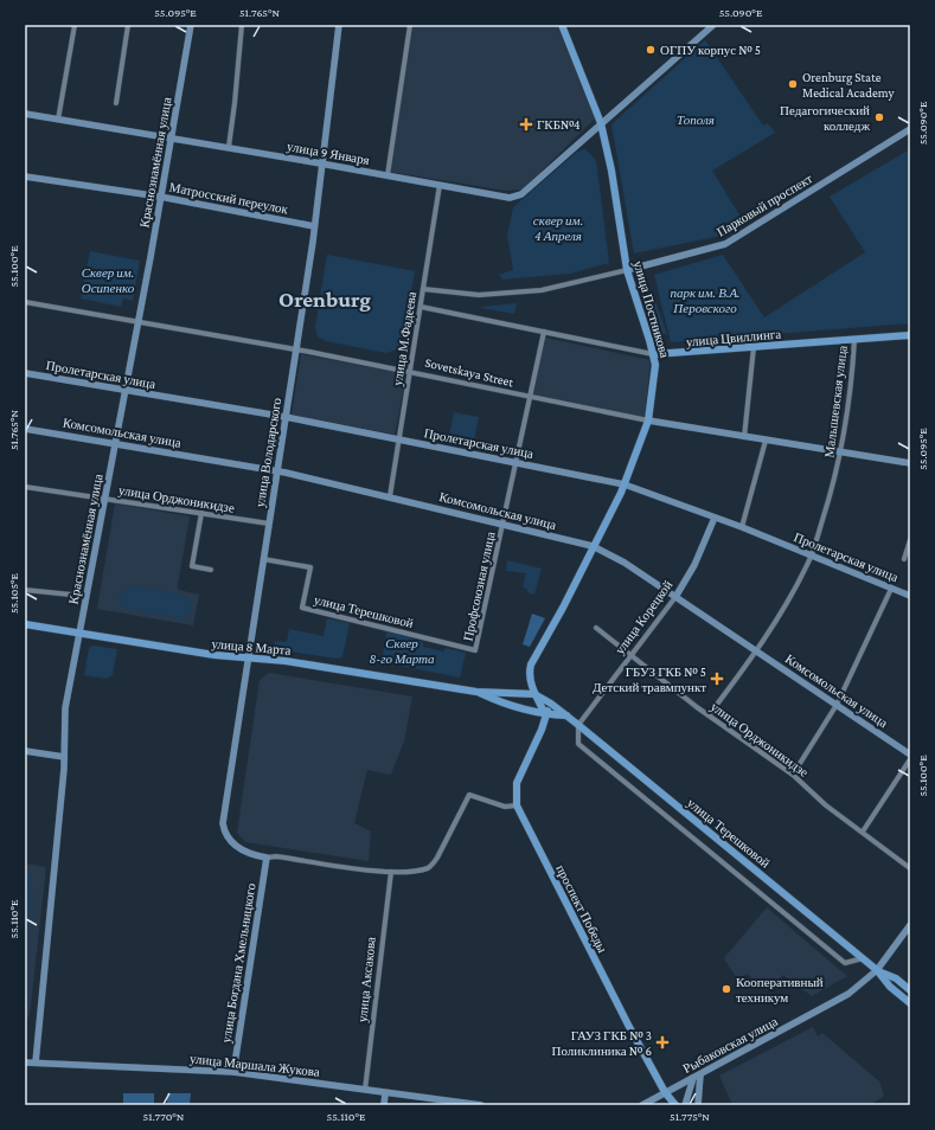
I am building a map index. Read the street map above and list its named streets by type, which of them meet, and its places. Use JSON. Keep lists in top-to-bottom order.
{
  "streets": {
    "main road": [
      "улица 9 Января",
      "Краснознамённая улица",
      "Матросский переулок",
      "Парковый проспект",
      "улица Постникова",
      "улица Цвиллинга",
      "Sovetskaya Street",
      "Пролетарская улица",
      "Комсомольская улица",
      "улица Володарского",
      "улица Терешковой",
      "улица Корецкой",
      "улица 8 Марта",
      "проспект Победы",
      "улица Богдана Хмельницкого",
      "Рыбаковская улица",
      "улица Маршала Жукова"
    ],
    "street": [
      "улица М.Фадеева",
      "Малышевская улица",
      "улица Орджоникидзе",
      "Профсоюзная улица",
      "улица Аксакова"
    ]
  },
  "crossings": [
    ["улица 9 Января", "Краснознамённая улица"],
    ["улица 9 Января", "улица Постникова"],
    ["улица 9 Января", "улица М.Фадеева"],
    ["улица 9 Января", "улица Володарского"],
    ["Краснознамённая улица", "Матросский переулок"],
    ["Краснознамённая улица", "Sovetskaya Street"],
    ["Краснознамённая улица", "Пролетарская улица"],
    ["Краснознамённая улица", "Комсомольская улица"],
    ["Краснознамённая улица", "улица Орджоникидзе"],
    ["Краснознамённая улица", "улица 8 Марта"],
    ["Краснознамённая улица", "улица Маршала Жукова"],
    ["Матросский переулок", "улица Володарского"],
    ["Парковый проспект", "улица Постникова"],
    ["Парковый проспект", "улица М.Фадеева"],
    ["улица Постникова", "улица Цвиллинга"],
    ["улица Постникова", "Sovetskaya Street"],
    ["улица Постникова", "Пролетарская улица"],
    ["улица Постникова", "Комсомольская улица"],
    ["улица Постникова", "улица Терешковой"],
    ["улица Постникова", "улица 8 Марта"],
    ["улица Цвиллинга", "улица М.Фадеева"],
    ["улица Цвиллинга", "Малышевская улица"],
    ["улица Цвиллинга", "Профсоюзная улица"],
    ["улица М.Фадеева", "Sovetskaya Street"],
    ["улица М.Фадеева", "Пролетарская улица"],
    ["улица М.Фадеева", "Комсомольская улица"],
    ["Sovetskaya Street", "Малышевская улица"],
    ["Sovetskaya Street", "улица Володарского"],
    ["Sovetskaya Street", "Профсоюзная улица"],
    ["Пролетарская улица", "Малышевская улица"],
    ["Пролетарская улица", "улица Володарского"],
    ["Пролетарская улица", "Профсоюзная улица"],
    ["Пролетарская улица", "улица Корецкой"],
    ["Малышевская улица", "Комсомольская улица"],
    ["Малышевская улица", "улица Орджоникидзе"],
    ["Комсомольская улица", "улица Володарского"],
    ["Комсомольская улица", "Профсоюзная улица"],
    ["Комсомольская улица", "улица Корецкой"],
    ["улица Володарского", "улица Орджоникидзе"],
    ["улица Володарского", "улица Терешковой"],
    ["улица Володарского", "улица 8 Марта"],
    ["улица Володарского", "улица Богдана Хмельницкого"],
    ["улица Орджоникидзе", "улица Корецкой"],
    ["Профсоюзная улица", "улица Терешковой"],
    ["улица Терешковой", "улица Корецкой"],
    ["улица Терешковой", "улица 8 Марта"],
    ["улица Терешковой", "проспект Победы"],
    ["улица Терешковой", "Рыбаковская улица"],
    ["улица 8 Марта", "проспект Победы"],
    ["проспект Победы", "Рыбаковская улица"],
    ["улица Богдана Хмельницкого", "улица Маршала Жукова"],
    ["улица Аксакова", "улица Маршала Жукова"]
  ],
  "districts": ["Orenburg"],
  "parks": [
    "Тополя",
    "сквер им. 4 Апреля",
    "Сквер им. Осипенко",
    "парк им. В.А. Перовского",
    "Сквер 8-го Марта"
  ],
  "places": {
    "other": [
      "ОГПУ корпус № 5",
      "Orenburg State Medical Academy",
      "Педагогический колледж",
      "Кооперативный техникум"
    ],
    "health": ["ГКБ№4", "ГБУЗ ГКБ № 5 Детский травмпункт", "ГАУЗ ГКБ № 3 Поликлиника № 6"]
  },
  "coordinates": [
    "55.095°E",
    "51.765°N",
    "55.090°E",
    "55.100°E",
    "55.105°E",
    "55.110°E",
    "51.770°N",
    "51.775°N"
  ]
}
